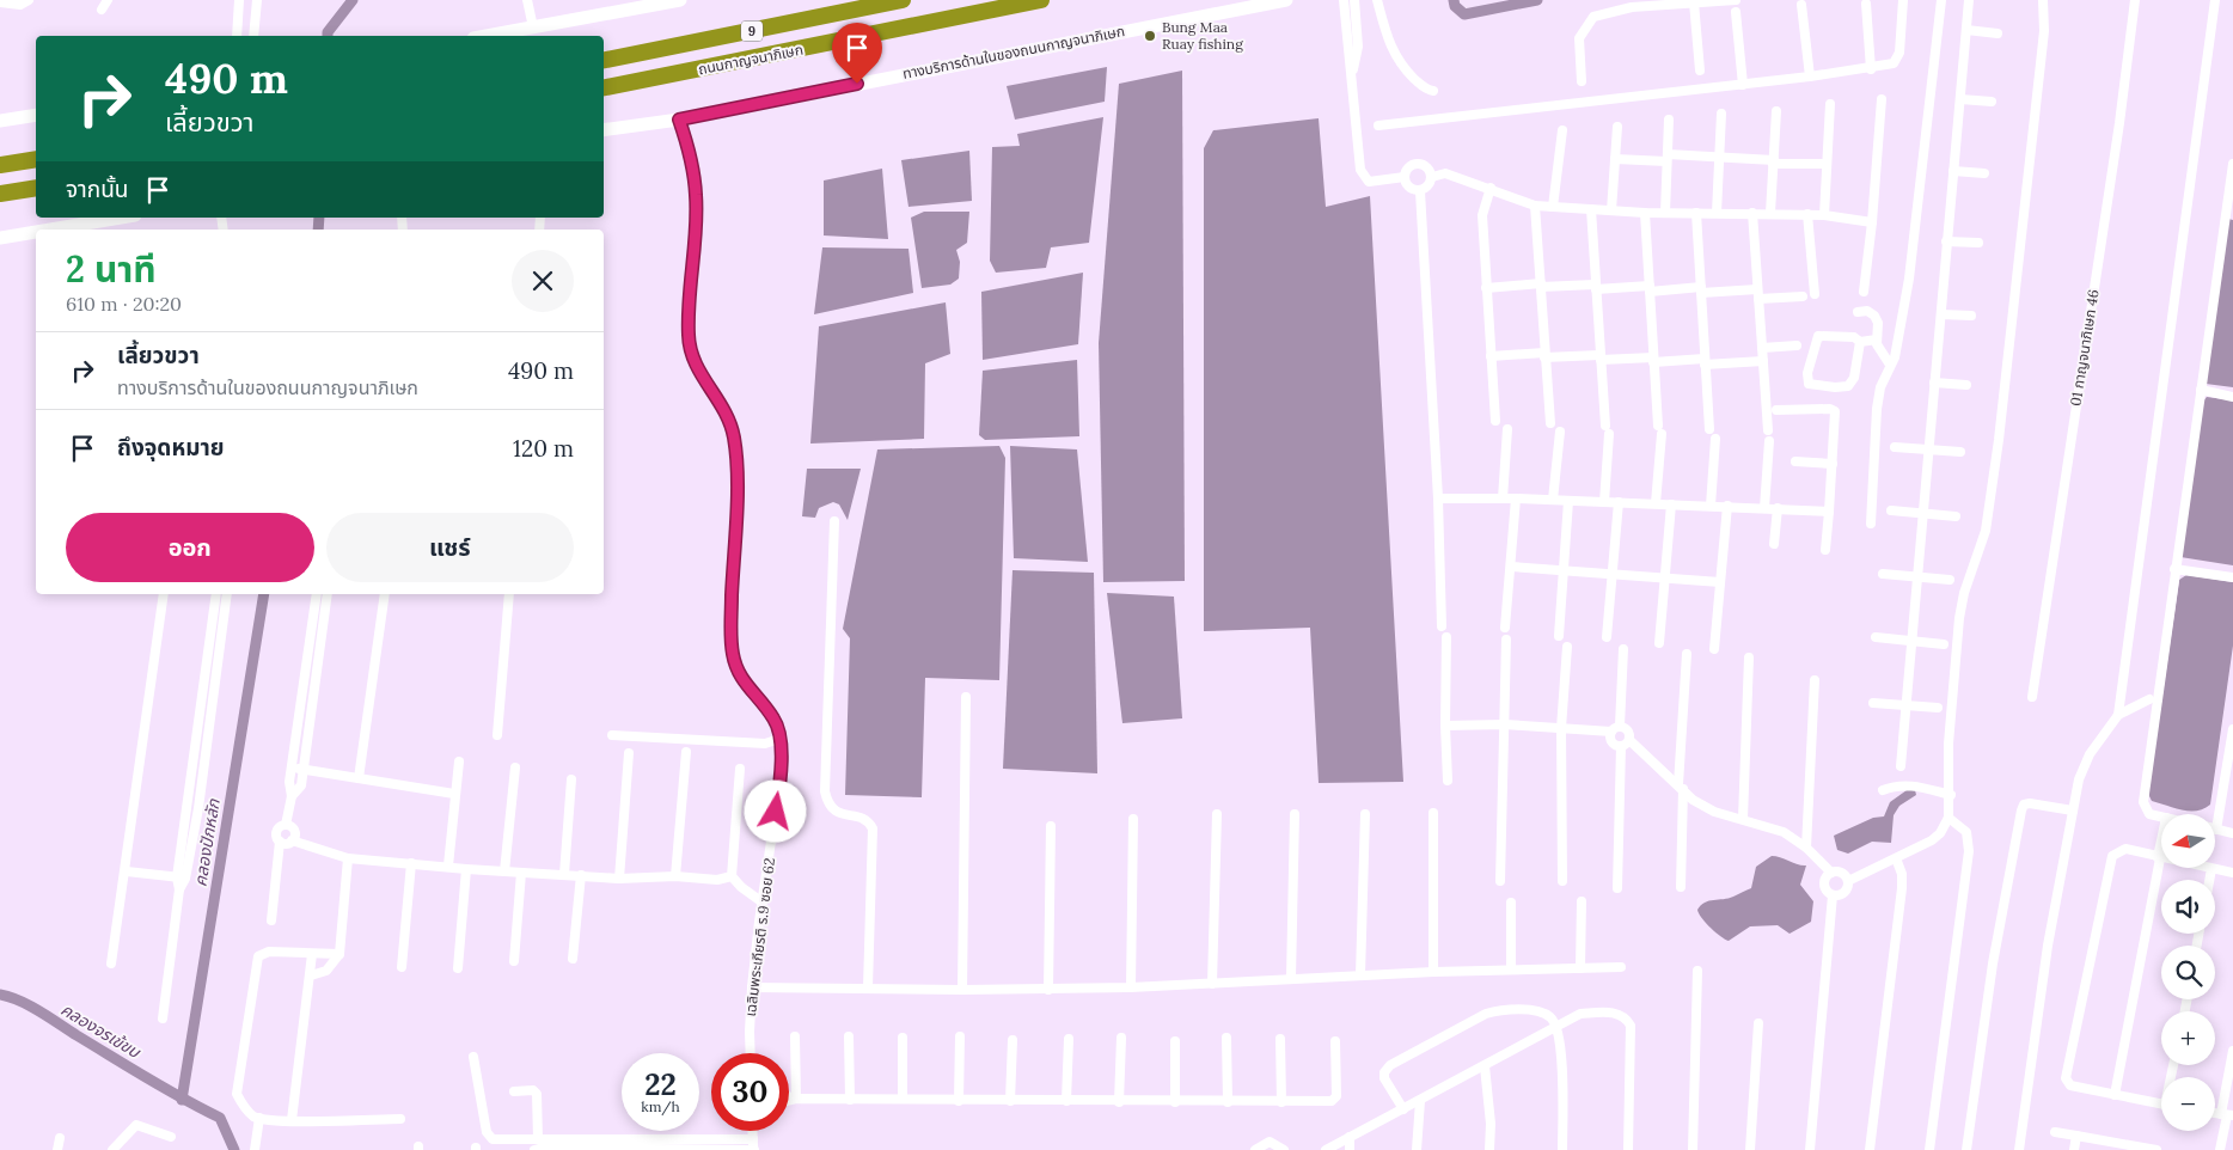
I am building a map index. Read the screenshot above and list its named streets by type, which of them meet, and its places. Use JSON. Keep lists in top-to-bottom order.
{
  "streets": {
    "highway": ["9", "ถนนกาญจนาภิเษก"],
    "main road": ["ทางบริการด้านในของถนนกาญจนาภิเษก"],
    "street": ["01 กาญจนาภิเษก 46", "เฉลิมพระเกียรติ ร.9 ซอย 62"]
  },
  "crossings": [
    ["ทางบริการด้านในของถนนกาญจนาภิเษก", "เฉลิมพระเกียรติ ร.9 ซอย 62"]
  ],
  "water": ["คลองปักหลัก", "คลองจรเข้ขบ"],
  "places": ["Bung Maa Ruay fishing"],
  "north": "left",
  "page": {
    "turn": ["490 m", "เลี้ยวขวา"],
    "then": "จากนั้น",
    "heading": ["2 นาที", "610 m · 20:20"],
    "list": [
      {
        "name": "เลี้ยวขวา",
        "note": "ทางบริการด้านในของถนนกาญจนาภิเษก",
        "value": "490 m"
      },
      {
        "name": "ถึงจุดหมาย",
        "value": "120 m"
      }
    ],
    "buttons": ["ออก", "แชร์"],
    "map_buttons": ["+", "−"],
    "speed": "22 km/h",
    "limit": "30"
  }
}
